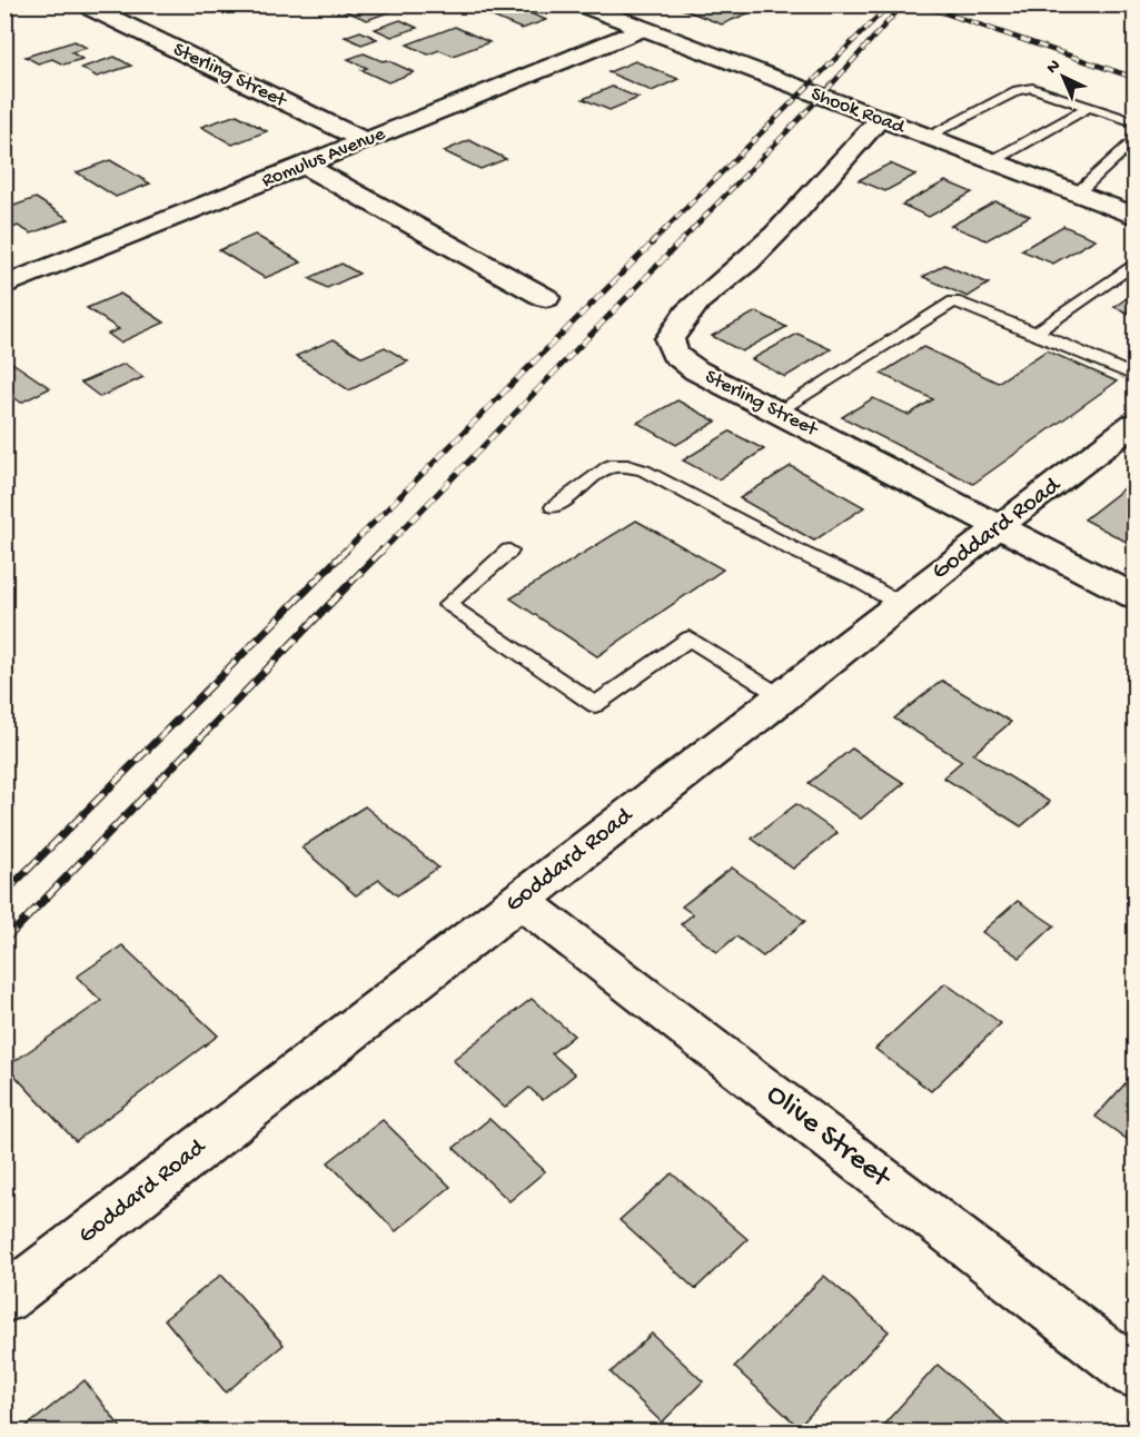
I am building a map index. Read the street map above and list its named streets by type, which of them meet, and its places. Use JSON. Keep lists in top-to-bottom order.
{
  "streets": {
    "street": [
      "Sterling Street",
      "Shook Road",
      "Romulus Avenue",
      "Goddard Road",
      "Olive Street"
    ]
  },
  "crossings": [
    ["Sterling Street", "Shook Road"],
    ["Sterling Street", "Romulus Avenue"],
    ["Sterling Street", "Goddard Road"],
    ["Shook Road", "Romulus Avenue"],
    ["Goddard Road", "Olive Street"]
  ],
  "north": "top left"
}
